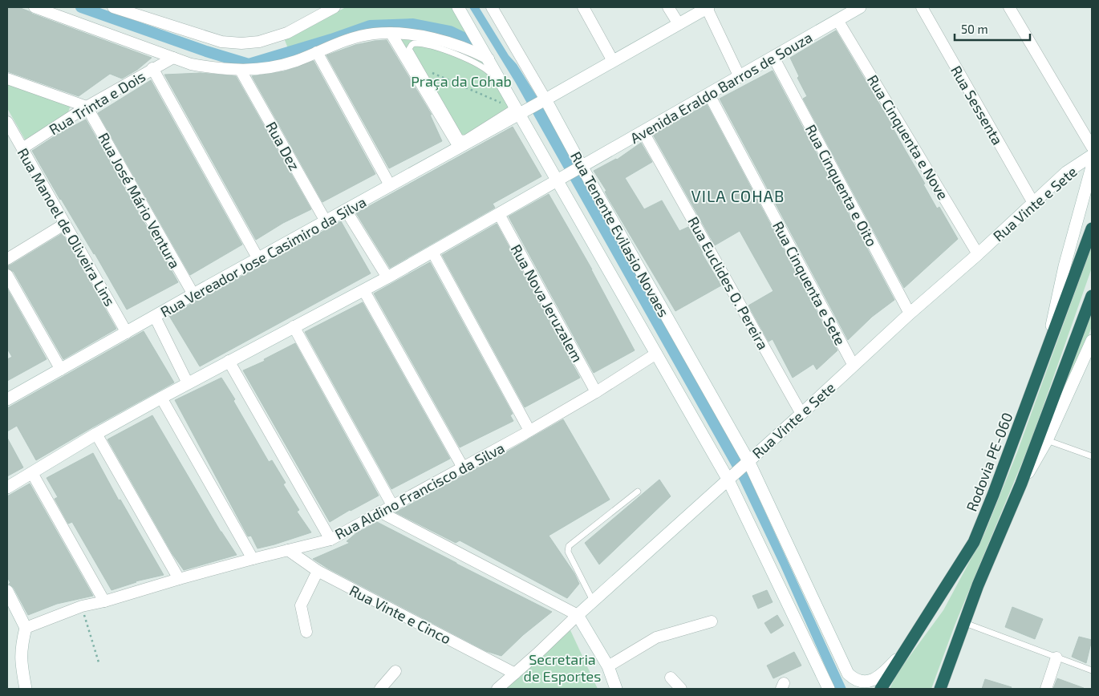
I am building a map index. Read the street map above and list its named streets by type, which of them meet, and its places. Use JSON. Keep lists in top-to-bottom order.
{
  "streets": {
    "highway": ["Rodovia PE-060"],
    "street": [
      "Avenida Eraldo Barros de Souza",
      "Rua Trinta e Dois",
      "Rua Sessenta",
      "Rua Cinquenta e Nove",
      "Rua Dez",
      "Rua Cinquenta e Oito",
      "Rua José Mário Ventura",
      "Rua Vinte e Sete",
      "Rua Manoel de Oliveira Lins",
      "Rua Tenente Evilasio Novaes",
      "Rua Vereador Jose Casimiro da Silva",
      "Rua Euclides O. Pereira",
      "Rua Cinquenta e Sete",
      "Rua Nova Jeruzalem",
      "Rua Aldino Francisco da Silva",
      "Rua Vinte e Cinco"
    ]
  },
  "crossings": [
    ["Avenida Eraldo Barros de Souza", "Rua Cinquenta e Nove"],
    ["Avenida Eraldo Barros de Souza", "Rua Cinquenta e Oito"],
    ["Avenida Eraldo Barros de Souza", "Rua Tenente Evilasio Novaes"],
    ["Avenida Eraldo Barros de Souza", "Rua Euclides O. Pereira"],
    ["Avenida Eraldo Barros de Souza", "Rua Cinquenta e Sete"],
    ["Avenida Eraldo Barros de Souza", "Rua Nova Jeruzalem"],
    ["Rua Trinta e Dois", "Rua José Mário Ventura"],
    ["Rua Trinta e Dois", "Rua Manoel de Oliveira Lins"],
    ["Rua Sessenta", "Rua Vinte e Sete"],
    ["Rua Cinquenta e Nove", "Rua Vinte e Sete"],
    ["Rua Dez", "Rua Vereador Jose Casimiro da Silva"],
    ["Rua Cinquenta e Oito", "Rua Vinte e Sete"],
    ["Rua José Mário Ventura", "Rua Vereador Jose Casimiro da Silva"],
    ["Rua Vinte e Sete", "Rua Tenente Evilasio Novaes"],
    ["Rua Vinte e Sete", "Rua Euclides O. Pereira"],
    ["Rua Vinte e Sete", "Rua Cinquenta e Sete"],
    ["Rua Vinte e Sete", "Rua Vinte e Cinco"],
    ["Rua Manoel de Oliveira Lins", "Rua Vereador Jose Casimiro da Silva"],
    ["Rua Tenente Evilasio Novaes", "Rua Vereador Jose Casimiro da Silva"],
    ["Rua Tenente Evilasio Novaes", "Rodovia PE-060"],
    ["Rua Nova Jeruzalem", "Rua Aldino Francisco da Silva"],
    ["Rua Aldino Francisco da Silva", "Rua Vinte e Cinco"]
  ],
  "districts": ["VILA COHAB"],
  "parks": ["Praça da Cohab", "Secretaria de Esportes"],
  "scale_bar": "50 m"
}
